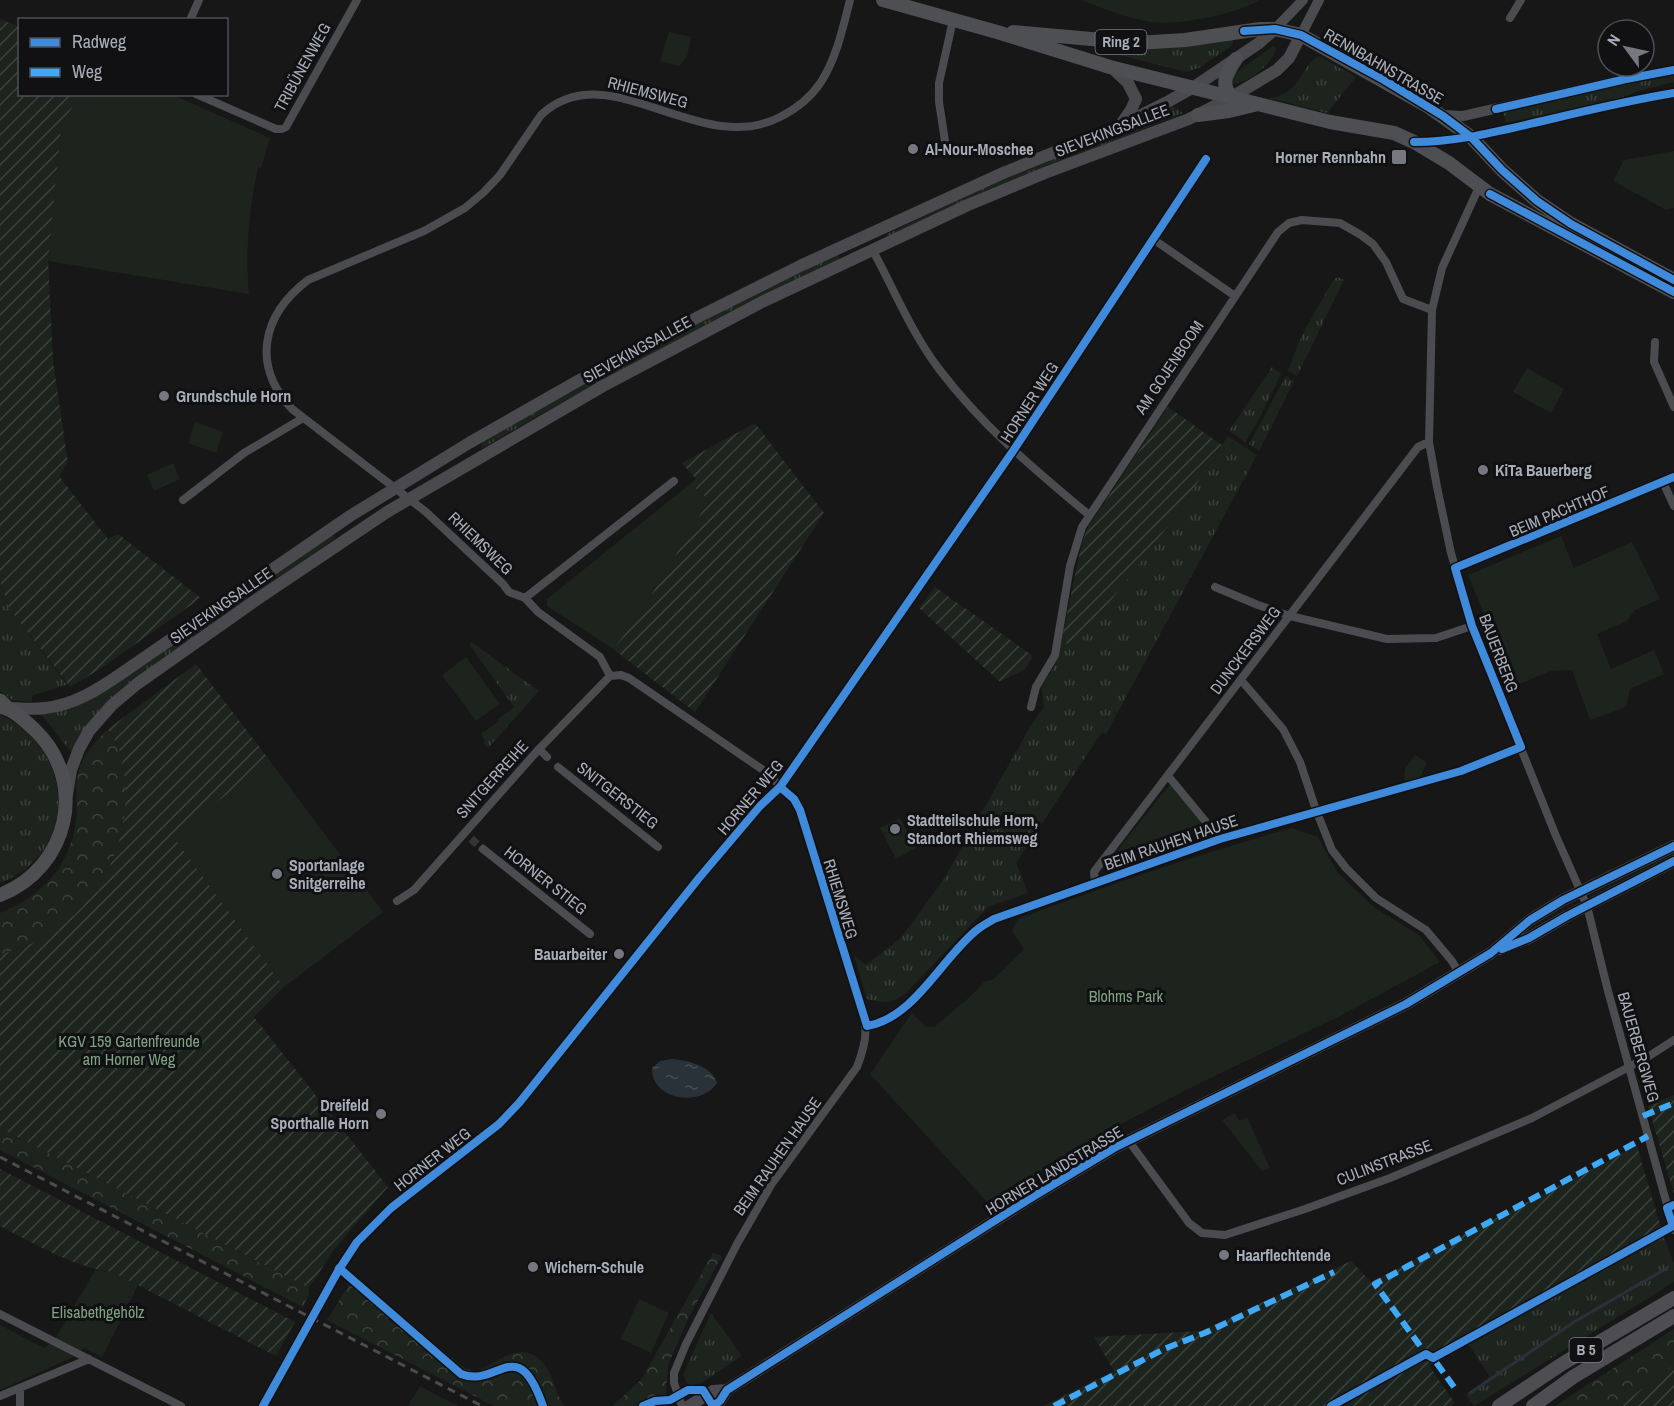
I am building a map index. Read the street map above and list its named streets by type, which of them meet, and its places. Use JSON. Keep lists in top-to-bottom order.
{
  "streets": {
    "highway": ["B 5"],
    "main road": [
      "Ring 2",
      "RENNBAHNSTRASSE",
      "SIEVEKINGSALLEE",
      "HORNER LANDSTRASSE"
    ],
    "street": [
      "TRIBÜNENWEG",
      "RHIEMSWEG",
      "AM GOJENBOOM",
      "HORNER WEG",
      "BEIM PACHTHOF",
      "DUNCKERSWEG",
      "BAUERBERG",
      "SNITGERREIHE",
      "SNITGERSTIEG",
      "BEIM RAUHEN HAUSE",
      "HORNER STIEG",
      "BAUERBERGWEG",
      "CULINSTRASSE"
    ]
  },
  "crossings": [
    ["RENNBAHNSTRASSE", "SIEVEKINGSALLEE"],
    ["RENNBAHNSTRASSE", "BAUERBERG"],
    ["RHIEMSWEG", "SIEVEKINGSALLEE"],
    ["RHIEMSWEG", "HORNER WEG"],
    ["RHIEMSWEG", "SNITGERREIHE"],
    ["RHIEMSWEG", "BEIM RAUHEN HAUSE"],
    ["AM GOJENBOOM", "BAUERBERG"],
    ["BEIM PACHTHOF", "BAUERBERG"],
    ["DUNCKERSWEG", "BAUERBERG"],
    ["DUNCKERSWEG", "BEIM RAUHEN HAUSE"],
    ["BAUERBERG", "BEIM RAUHEN HAUSE"],
    ["BAUERBERG", "BAUERBERGWEG"],
    ["BAUERBERG", "HORNER LANDSTRASSE"],
    ["BAUERBERGWEG", "CULINSTRASSE"],
    ["BAUERBERGWEG", "HORNER LANDSTRASSE"],
    ["CULINSTRASSE", "HORNER LANDSTRASSE"]
  ],
  "parks": ["Blohms Park", "KGV 159 Gartenfreunde am Horner Weg", "Elisabethgehölz"],
  "places": {
    "other": [
      "Al-Nour-Moschee",
      "Grundschule Horn",
      "KiTa Bauerberg",
      "Stadtteilschule Horn, Standort Rhiemsweg",
      "Sportanlage Snitgerreihe",
      "Bauarbeiter",
      "Dreifeld Sporthalle Horn",
      "Haarflechtende",
      "Wichern-Schule"
    ],
    "transit": ["Horner Rennbahn"]
  },
  "legend": ["Radweg", "Weg"],
  "north": "top left"
}
